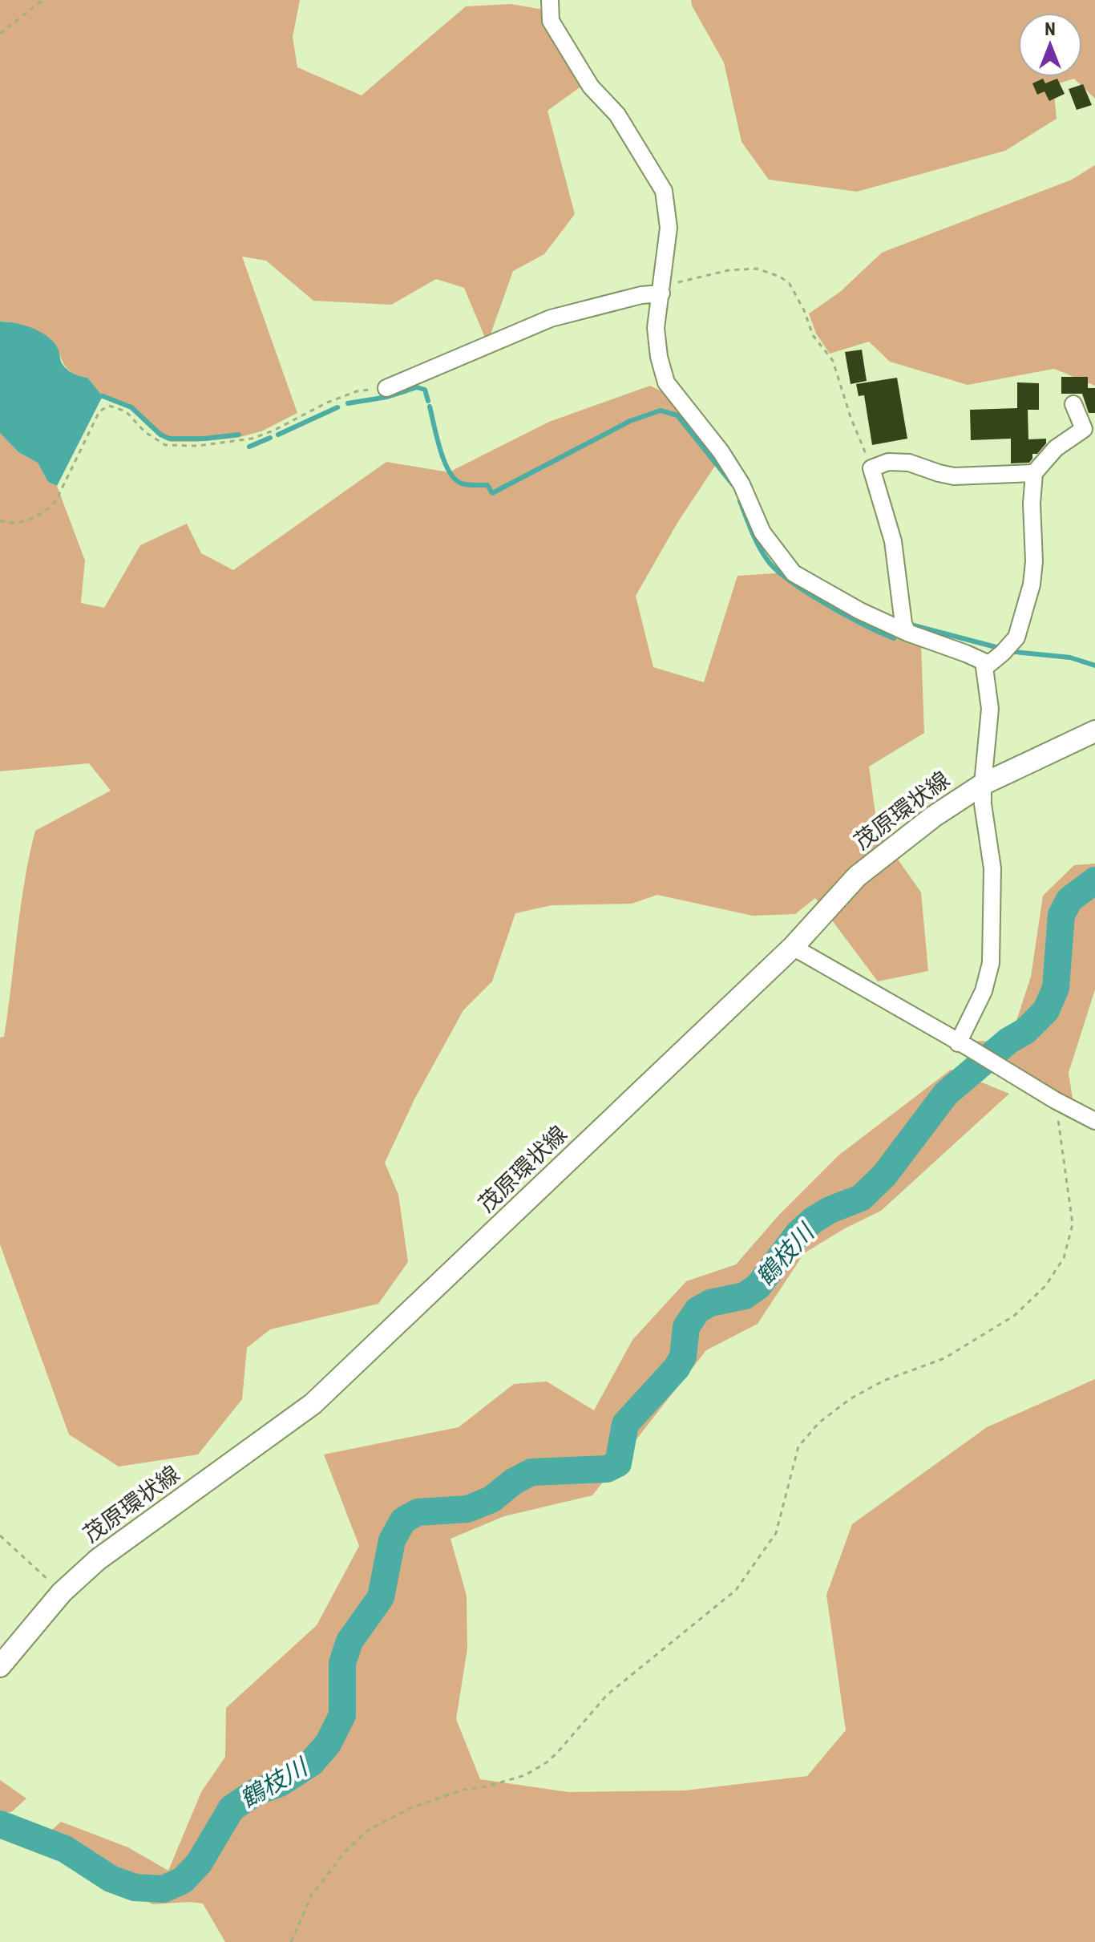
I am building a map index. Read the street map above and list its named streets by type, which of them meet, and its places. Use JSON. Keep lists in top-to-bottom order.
{
  "streets": {
    "main road": ["茂原環状線"]
  },
  "water": ["鶴枝川"],
  "north": "top"
}
